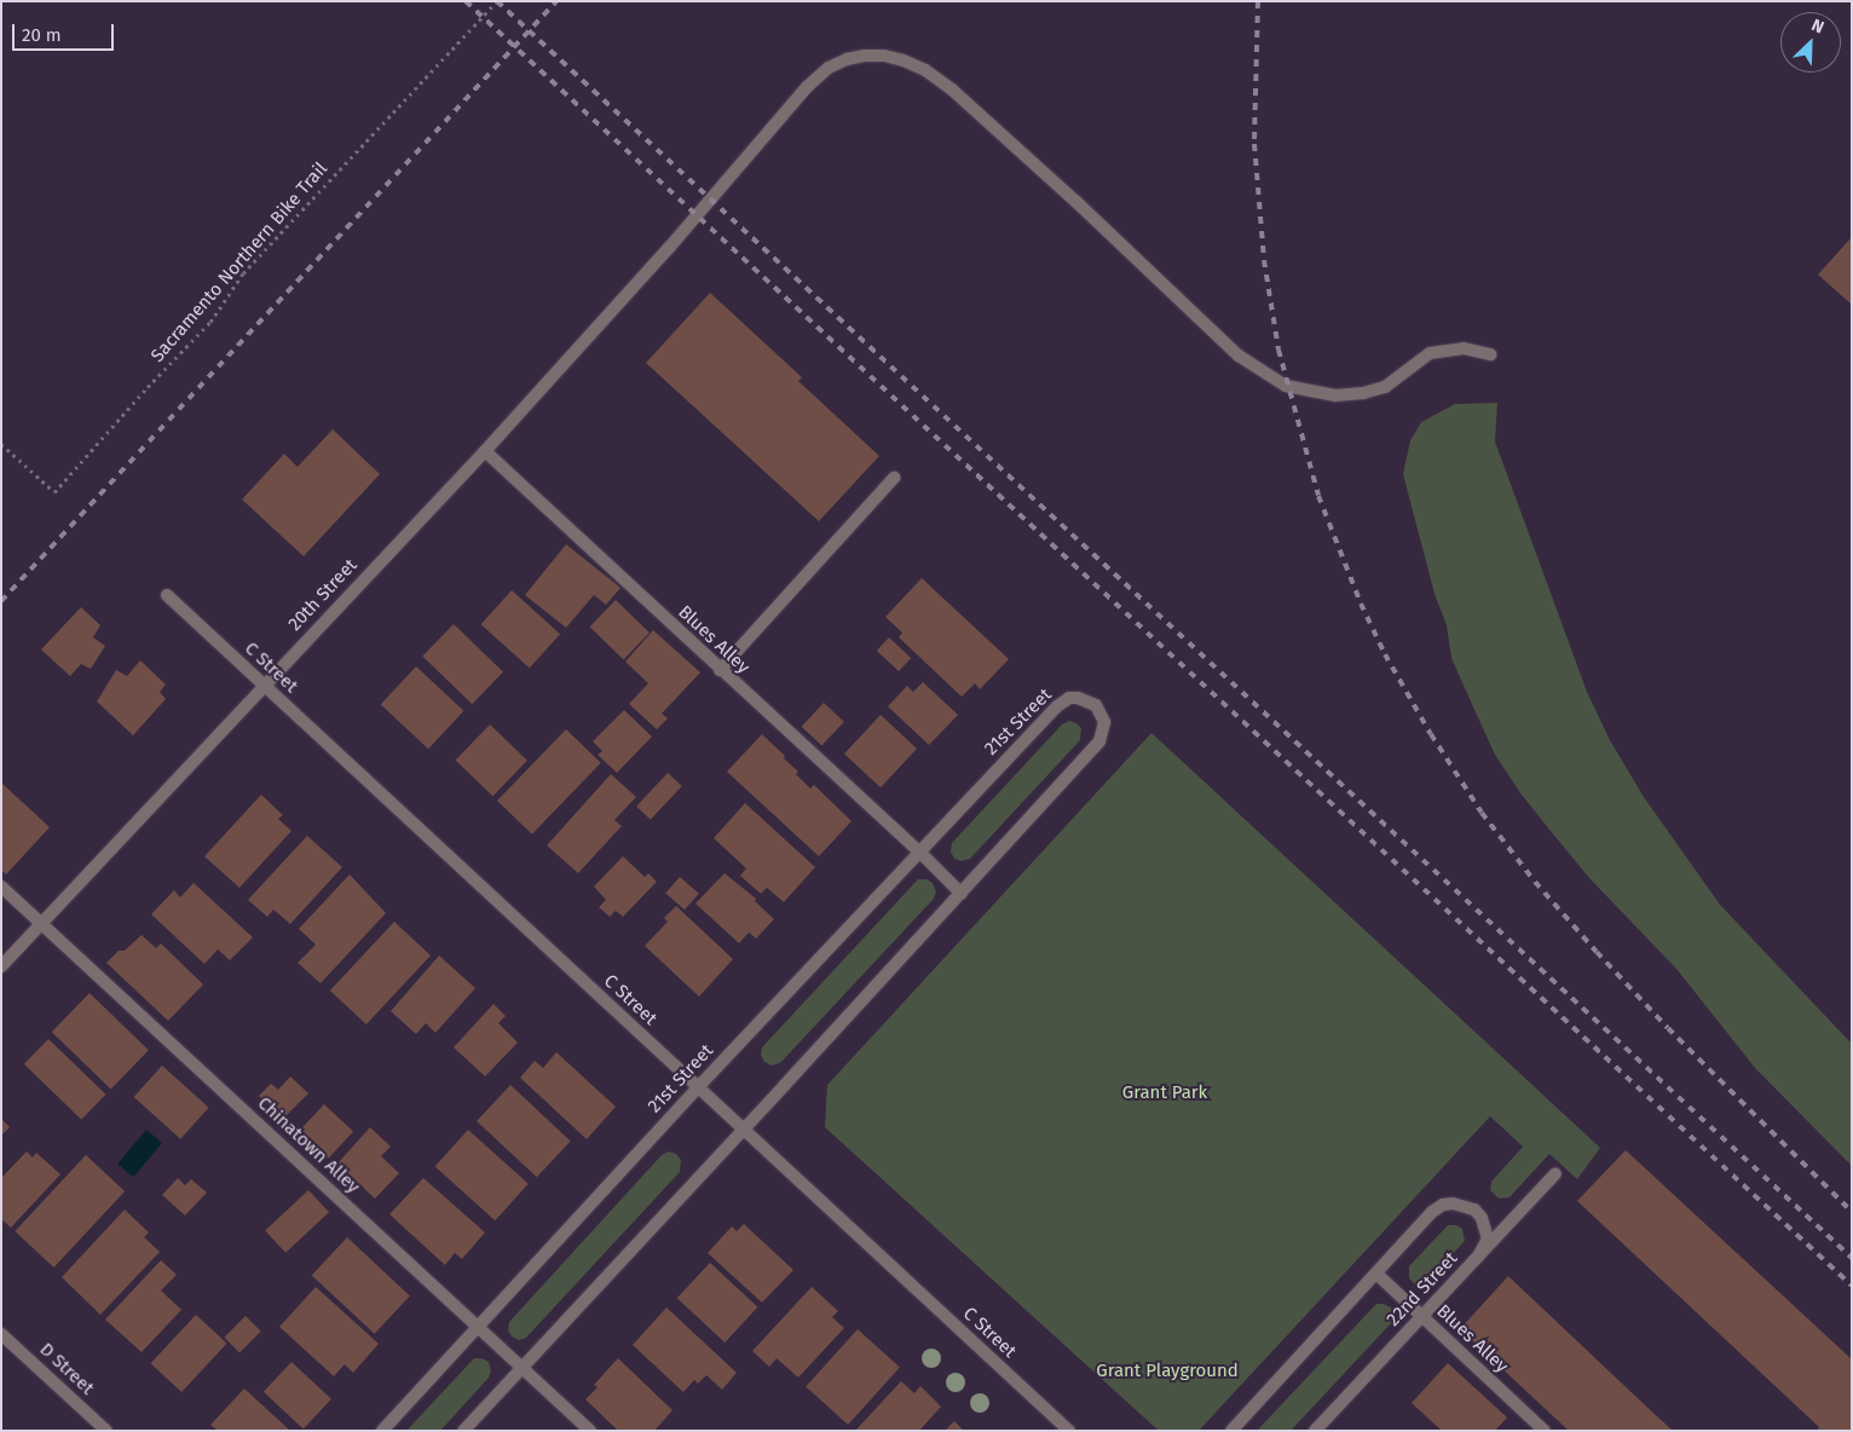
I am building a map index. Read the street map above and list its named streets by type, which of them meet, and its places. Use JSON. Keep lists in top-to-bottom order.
{
  "streets": {
    "street": [
      "20th Street",
      "Blues Alley",
      "C Street",
      "21st Street",
      "Chinatown Alley",
      "22nd Street",
      "D Street"
    ],
    "path": ["Sacramento Northern Bike Trail"]
  },
  "crossings": [
    ["20th Street", "Blues Alley"],
    ["20th Street", "C Street"],
    ["20th Street", "Chinatown Alley"],
    ["Blues Alley", "21st Street"],
    ["Blues Alley", "22nd Street"],
    ["C Street", "21st Street"],
    ["21st Street", "Chinatown Alley"]
  ],
  "parks": ["Grant Park", "Grant Playground"],
  "scale_bar": "20 m",
  "north": "top right"
}
